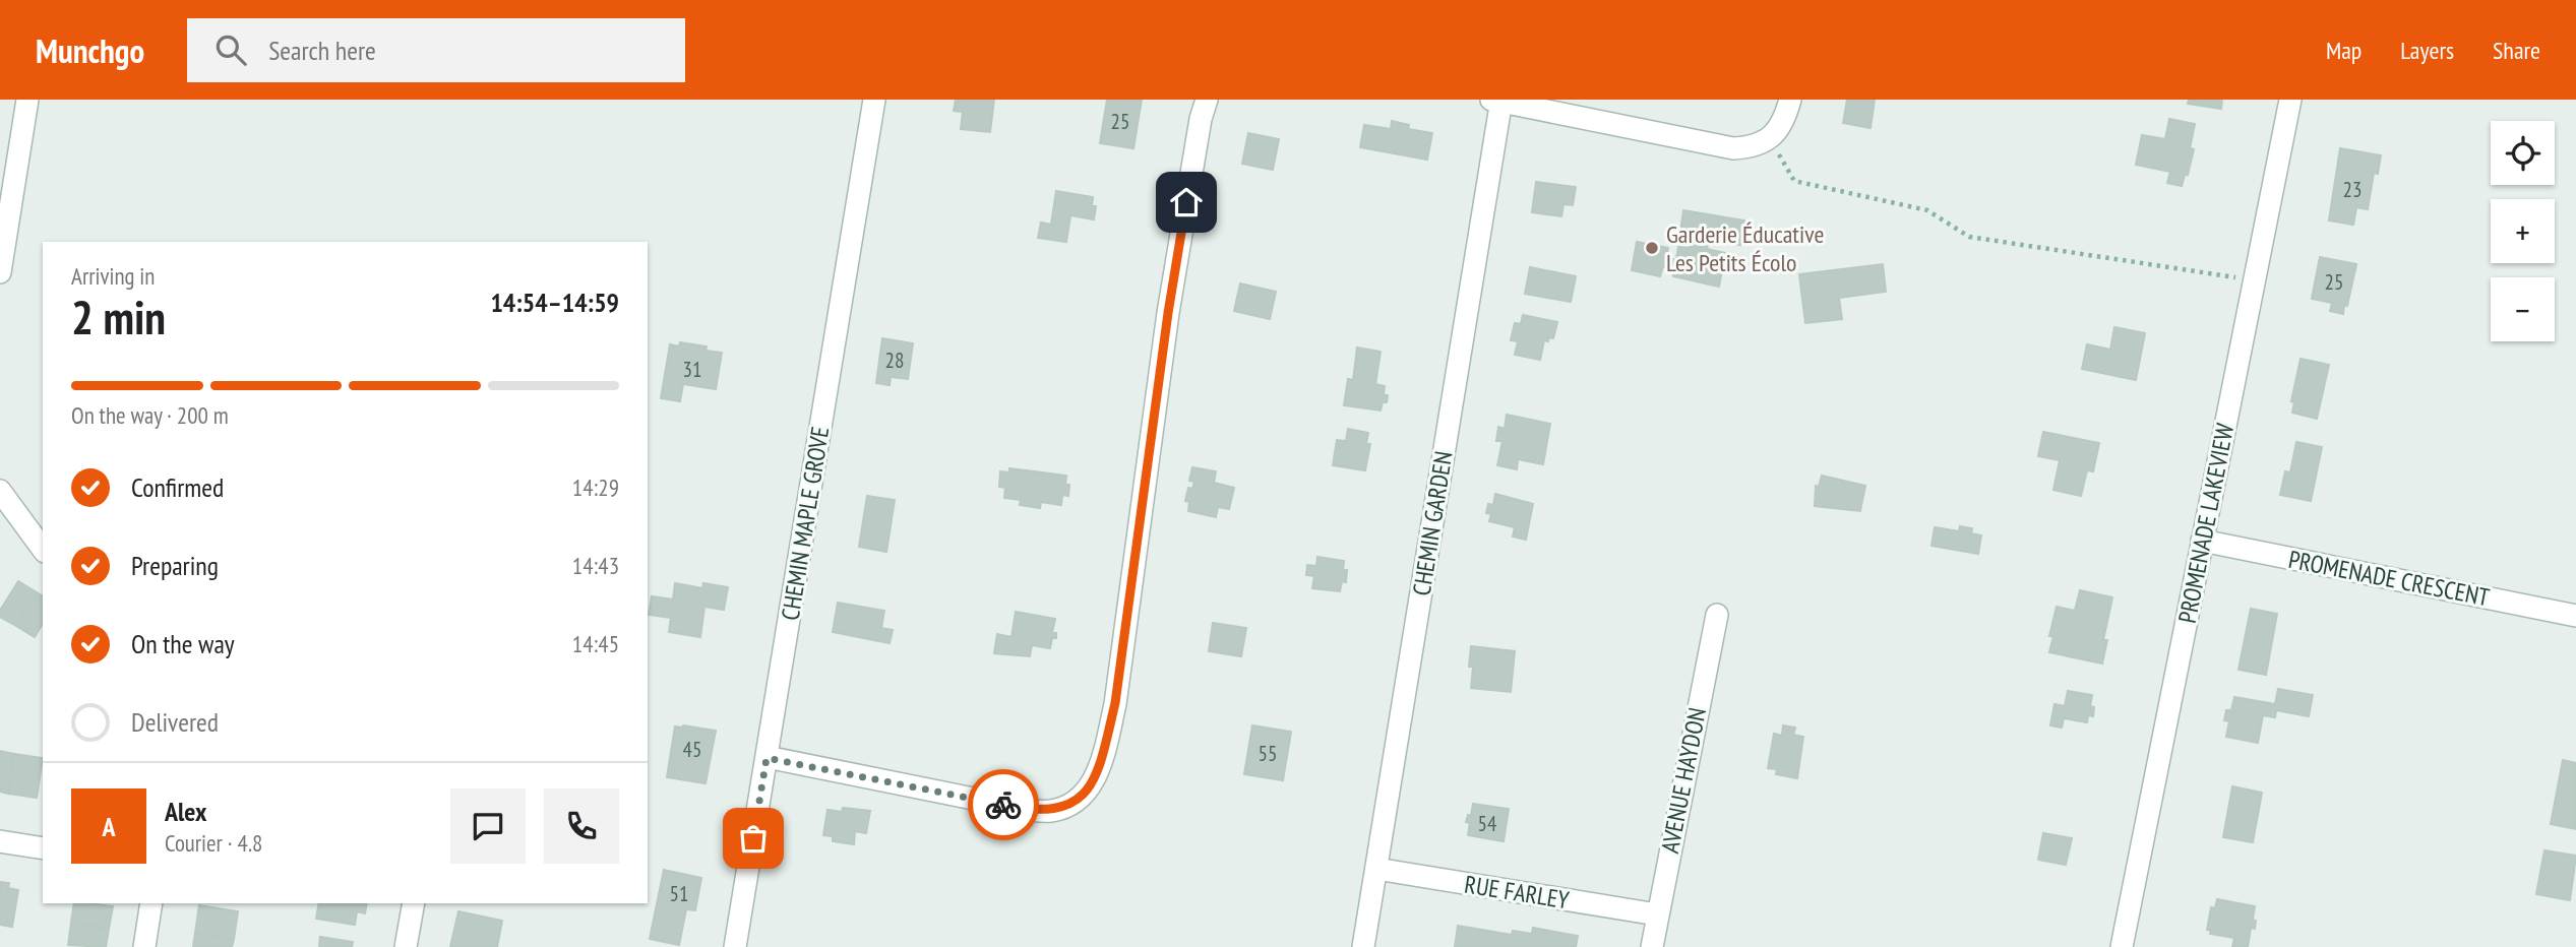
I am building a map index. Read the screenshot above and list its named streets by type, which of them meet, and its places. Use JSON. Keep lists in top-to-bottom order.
{
  "streets": {
    "street": [
      "CHEMIN MAPLE GROVE",
      "CHEMIN GARDEN",
      "PROMENADE LAKEVIEW",
      "PROMENADE CRESCENT",
      "AVENUE HAYDON",
      "RUE FARLEY"
    ]
  },
  "crossings": [
    ["CHEMIN GARDEN", "RUE FARLEY"],
    ["PROMENADE LAKEVIEW", "PROMENADE CRESCENT"],
    ["AVENUE HAYDON", "RUE FARLEY"]
  ],
  "places": ["Garderie Éducative Les Petits Écolo"],
  "house_numbers": [
    "25",
    "23",
    "25",
    "28",
    "31",
    "45",
    "55",
    "54",
    "51"
  ],
  "page": {
    "header": "Munchgo",
    "search": "Search here",
    "nav": ["Map", "Layers", "Share"],
    "map_buttons": ["+", "−"],
    "heading": ["2 min", "Arriving in", "14:54–14:59"],
    "panel": ["Alex", "Courier · 4.8"],
    "bar": "On the way · 200 m",
    "list": [
      ["Confirmed", "14:29"],
      ["Preparing", "14:43"],
      ["On the way", "14:45"],
      "Delivered"
    ],
    "round": "A"
  }
}
